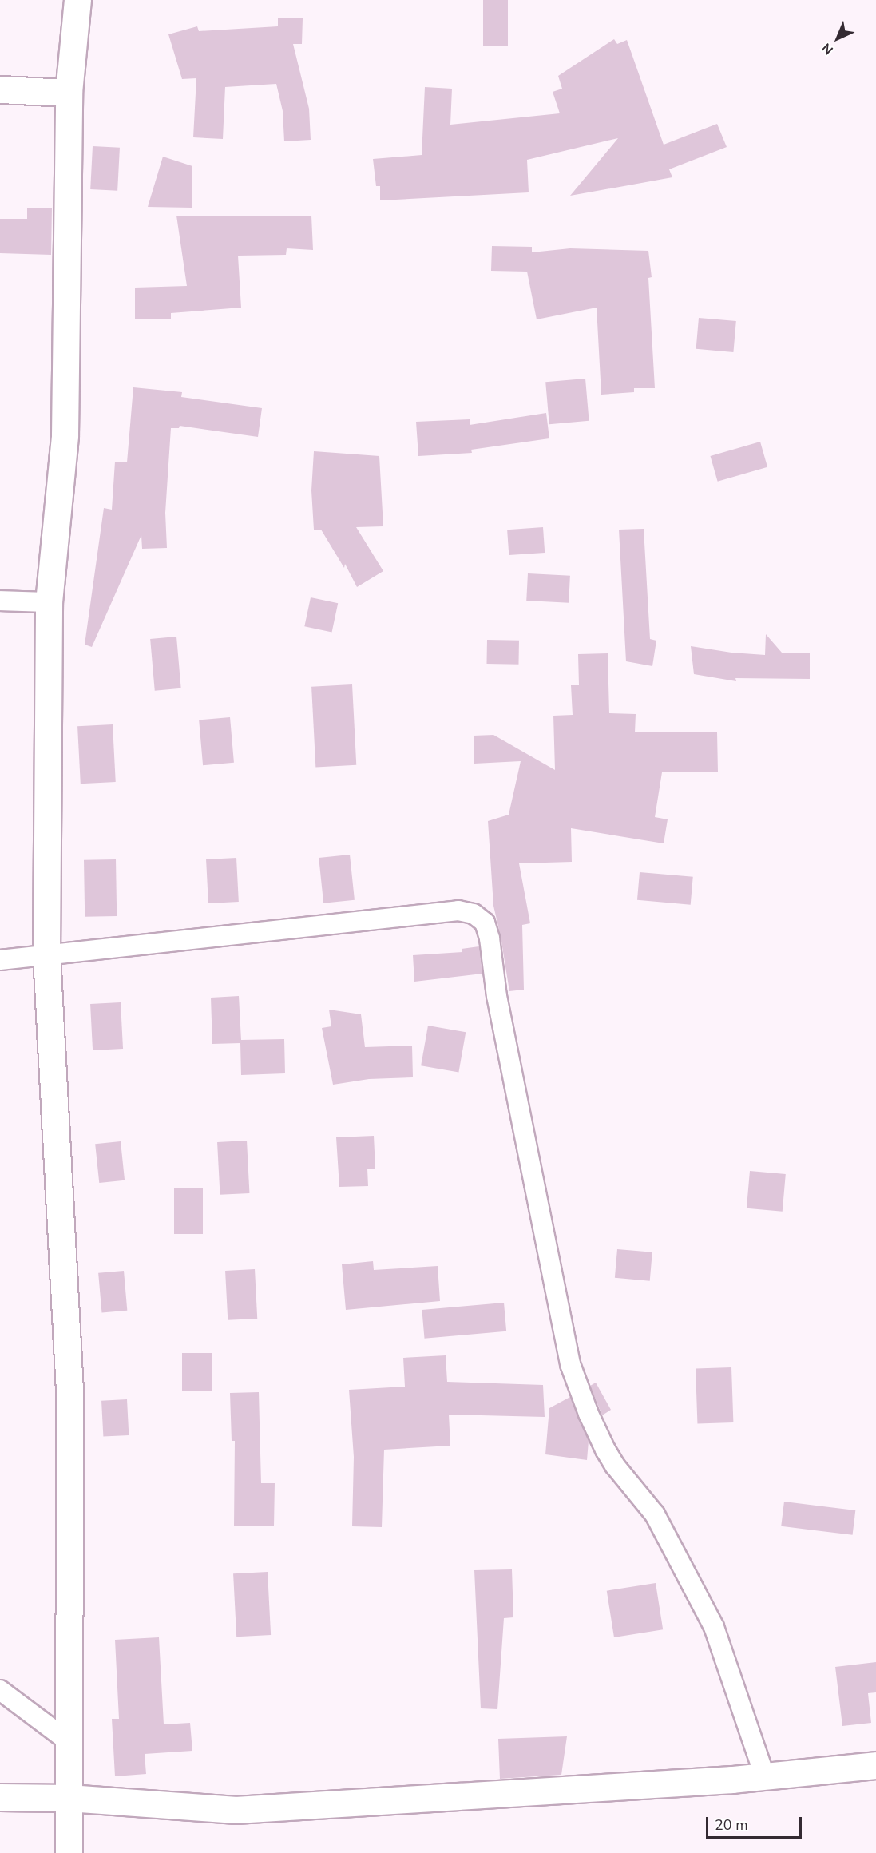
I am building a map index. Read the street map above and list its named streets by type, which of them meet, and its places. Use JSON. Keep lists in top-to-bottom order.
{
  "scale_bar": "20 m",
  "north": "bottom left"
}
